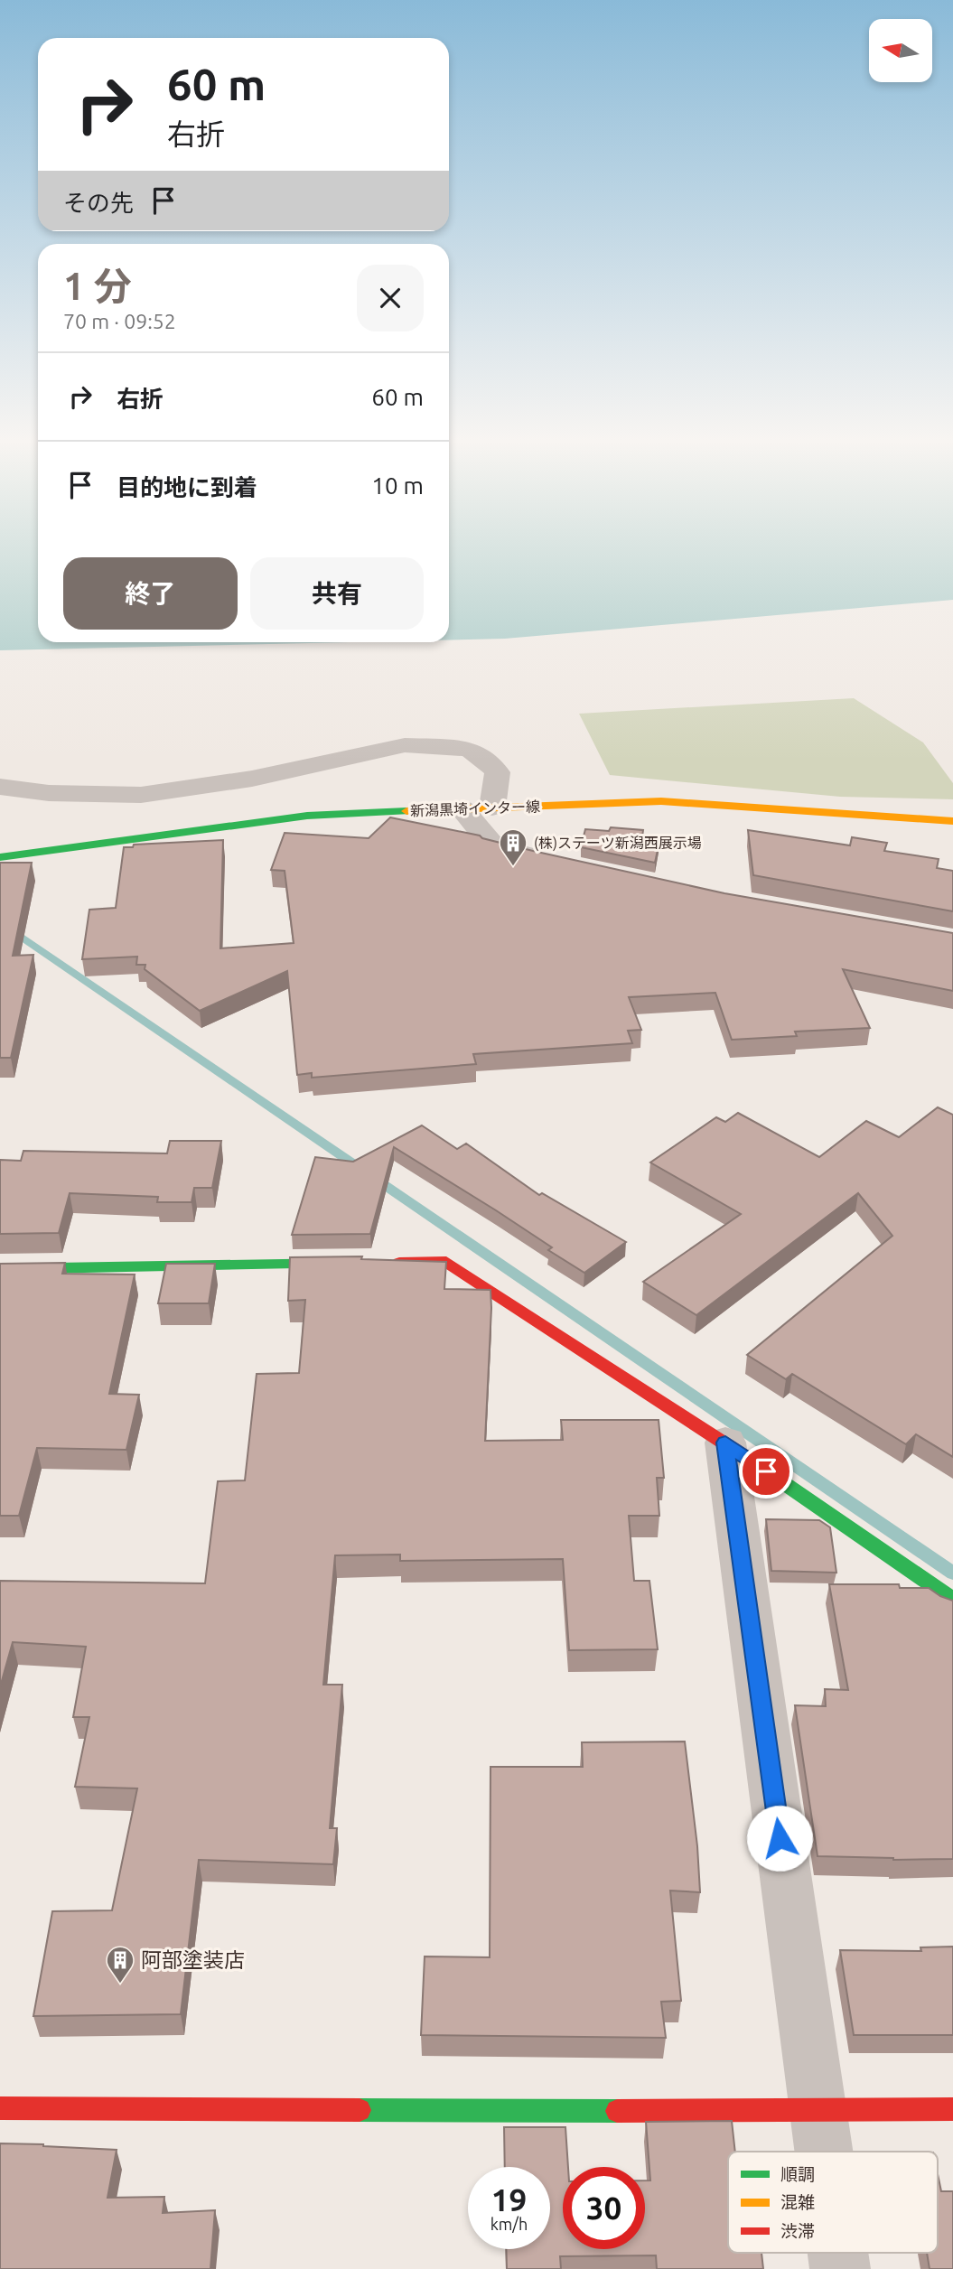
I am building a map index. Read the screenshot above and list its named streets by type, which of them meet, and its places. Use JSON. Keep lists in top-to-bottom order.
{
  "streets": {
    "street": ["新潟黒埼インター線"]
  },
  "places": {
    "building": ["(株)ステーツ新潟西展示場", "阿部塗装店"]
  },
  "legend": ["順調", "混雑", "渋滞"],
  "north": "left",
  "page": {
    "turn": ["60 m", "右折"],
    "then": "その先",
    "heading": ["1 分", "70 m · 09:52"],
    "list": [
      {
        "name": "右折",
        "value": "60 m"
      },
      {
        "name": "目的地に到着",
        "value": "10 m"
      }
    ],
    "buttons": ["終了", "共有"],
    "speed": "19 km/h",
    "limit": "30"
  }
}
